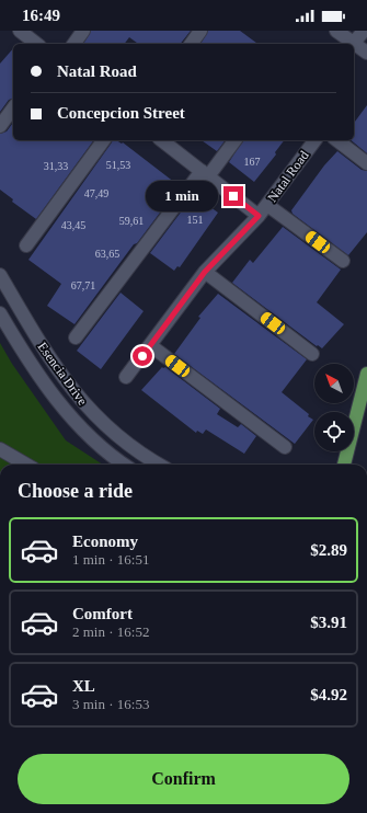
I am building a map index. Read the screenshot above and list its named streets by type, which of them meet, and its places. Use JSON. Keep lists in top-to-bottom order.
{
  "streets": {
    "street": ["Natal Road", "Esencia Drive"]
  },
  "house_numbers": [
    "167",
    "51,53",
    "31,33",
    "47,49",
    "151",
    "59,61",
    "43,45",
    "63,65",
    "67,71"
  ],
  "north": "top left",
  "page": {
    "status": "16:49",
    "banner": ["Natal Road", "Concepcion Street"],
    "bubble": "1 min",
    "heading": "Choose a ride",
    "list": [
      {
        "name": "Economy",
        "note": "1 min · 16:51",
        "value": "$2.89"
      },
      {
        "name": "Comfort",
        "note": "2 min · 16:52",
        "value": "$3.91"
      },
      {
        "name": "XL",
        "note": "3 min · 16:53",
        "value": "$4.92"
      }
    ],
    "buttons": "Confirm"
  }
}
